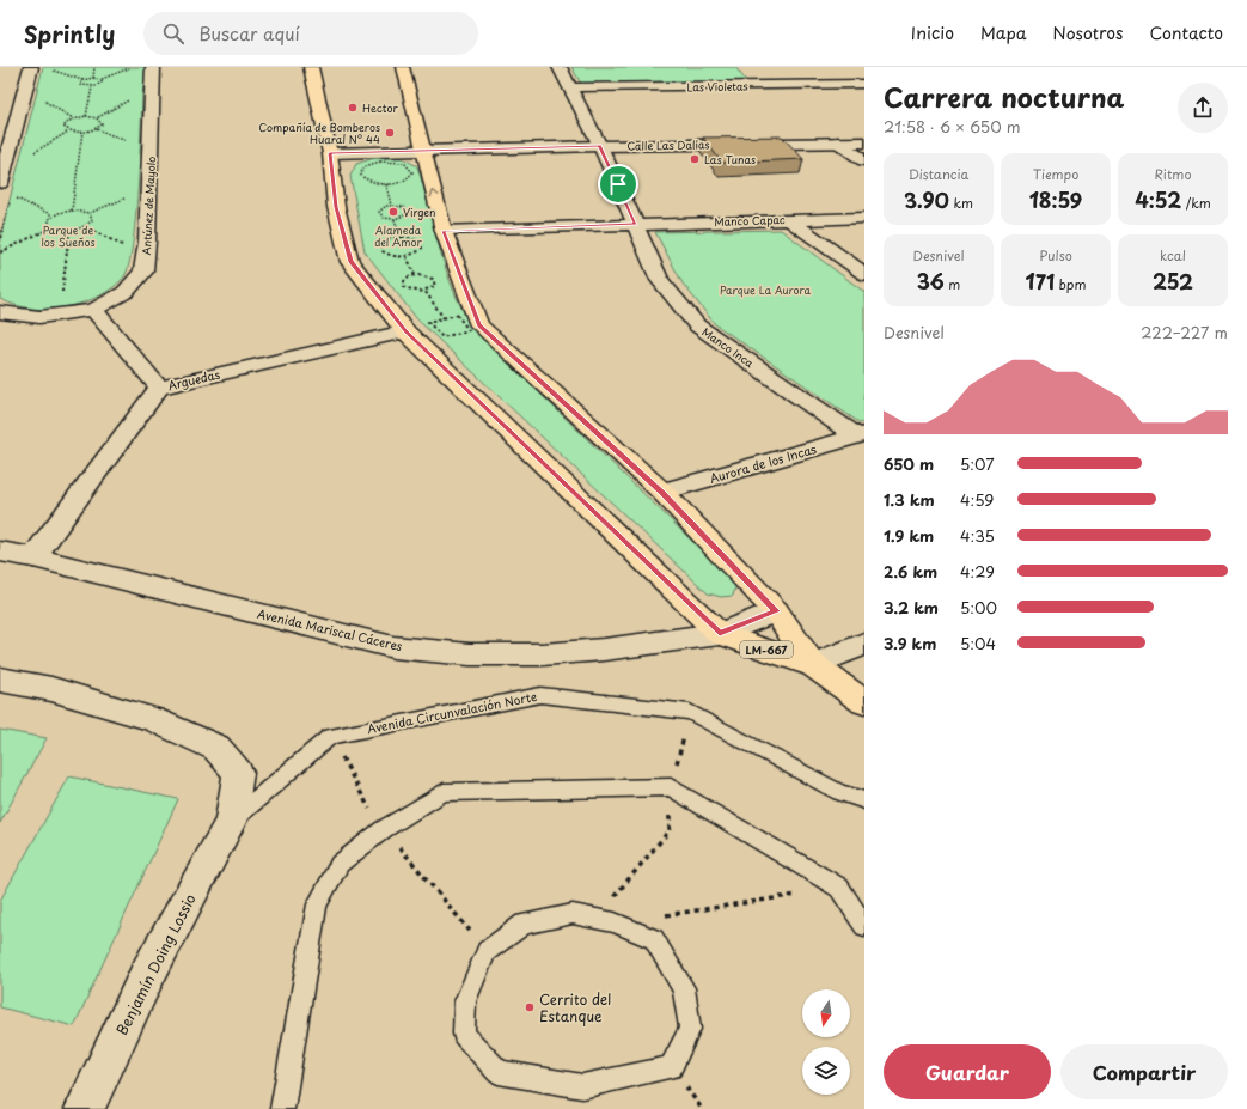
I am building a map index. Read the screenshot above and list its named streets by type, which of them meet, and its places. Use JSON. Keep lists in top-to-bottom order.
{
  "streets": {
    "main road": ["LM-667"],
    "street": [
      "Las Violetas",
      "Calle Las Dalias",
      "Antúnez de Mayolo",
      "Manco Capac",
      "Manco Inca",
      "Arguedas",
      "Aurora de los Incas",
      "Avenida Mariscal Cáceres",
      "Benjamín Doing Lossio"
    ],
    "lane": ["Avenida Circunvalación Norte"]
  },
  "crossings": [
    ["Las Violetas", "Manco Inca"],
    ["Calle Las Dalias", "Manco Inca"],
    ["Manco Capac", "Manco Inca"],
    ["Manco Inca", "Aurora de los Incas"],
    ["Arguedas", "Avenida Mariscal Cáceres"],
    ["Avenida Mariscal Cáceres", "LM-667"],
    ["Avenida Circunvalación Norte", "Benjamín Doing Lossio"]
  ],
  "parks": ["Parque de los Sueños", "Alameda del Amor", "Parque La Aurora"],
  "places": [
    "Hector",
    "Compañía de Bomberos Huaral Nº 44",
    "Las Tunas",
    "Virgen",
    "Cerrito del Estanque"
  ],
  "north": "bottom",
  "page": {
    "header": "Sprintly",
    "search": "Buscar aquí",
    "nav": [
      "Inicio",
      "Mapa",
      "Nosotros",
      "Contacto"
    ],
    "heading": ["Carrera nocturna", "21:58 · 6 × 650 m"],
    "stats": [
      ["Distancia", "3.90 km"],
      ["Tiempo", "18:59"],
      ["Ritmo", "4:52 /km"],
      ["Desnivel", "36 m"],
      ["Pulso", "171 bpm"],
      ["kcal", "252"]
    ],
    "chart": ["Desnivel", "222–227 m"],
    "list": [
      {
        "name": "650 m",
        "note": "5:07"
      },
      {
        "name": "1.3 km",
        "note": "4:59"
      },
      {
        "name": "1.9 km",
        "note": "4:35"
      },
      {
        "name": "2.6 km",
        "note": "4:29"
      },
      {
        "name": "3.2 km",
        "note": "5:00"
      },
      {
        "name": "3.9 km",
        "note": "5:04"
      }
    ],
    "buttons": ["Guardar", "Compartir"]
  }
}
